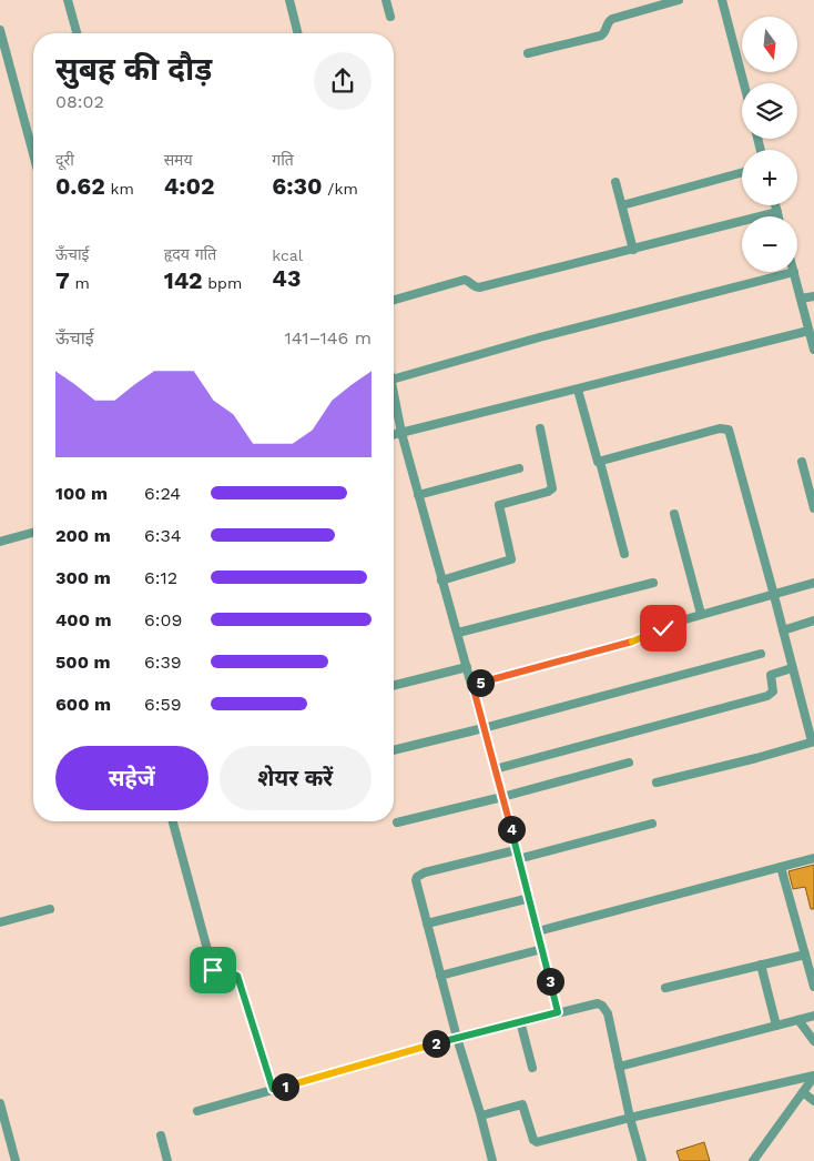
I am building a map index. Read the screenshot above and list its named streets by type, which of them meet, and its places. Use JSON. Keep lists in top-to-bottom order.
{
  "north": "bottom",
  "page": {
    "map_buttons": ["+", "−"],
    "heading": ["सुबह की दौड़", "08:02"],
    "stats": [
      ["दूरी", "0.62 km"],
      ["समय", "4:02"],
      ["गति", "6:30 /km"],
      ["ऊँचाई", "7 m"],
      ["हृदय गति", "142 bpm"],
      ["kcal", "43"]
    ],
    "chart": ["ऊँचाई", "141–146 m"],
    "list": [
      {
        "name": "100 m",
        "note": "6:24"
      },
      {
        "name": "200 m",
        "note": "6:34"
      },
      {
        "name": "300 m",
        "note": "6:12"
      },
      {
        "name": "400 m",
        "note": "6:09"
      },
      {
        "name": "500 m",
        "note": "6:39"
      },
      {
        "name": "600 m",
        "note": "6:59"
      }
    ],
    "pins": [
      "5",
      "4",
      "3",
      "2",
      "1"
    ],
    "buttons": ["सहेजें", "शेयर करें"]
  }
}
